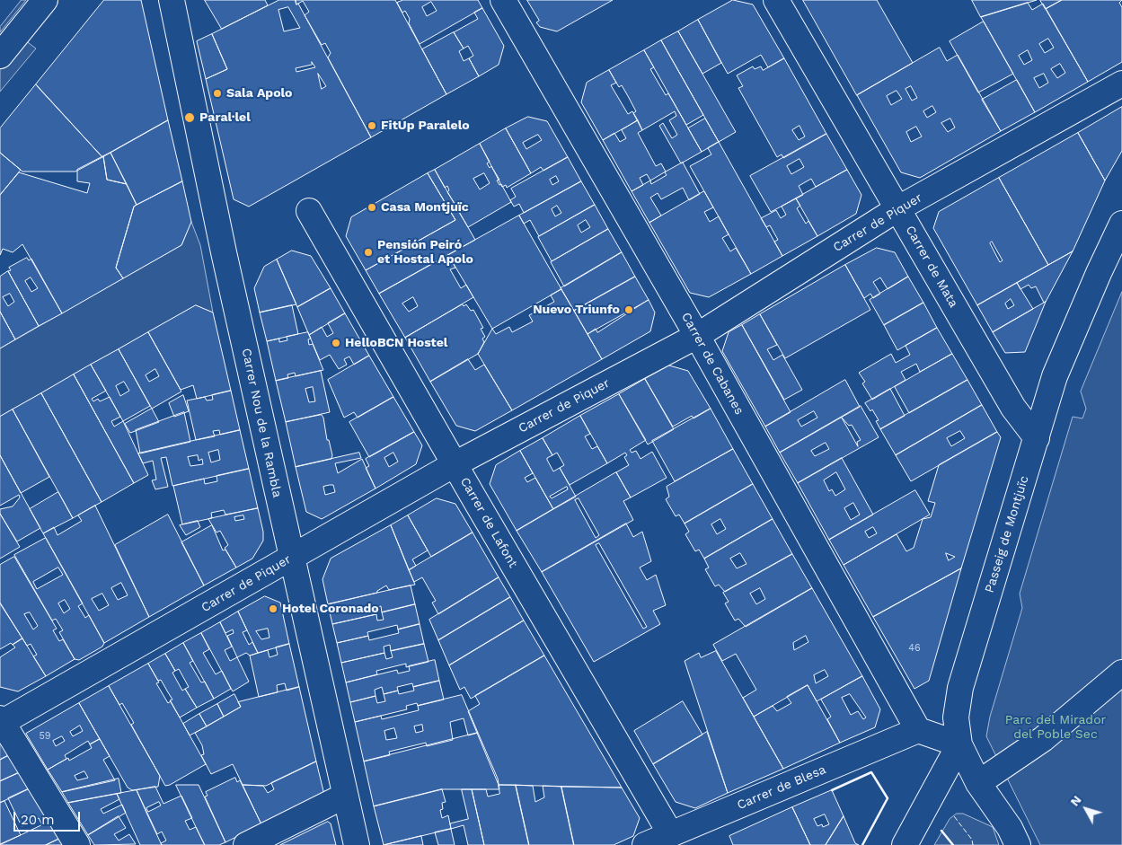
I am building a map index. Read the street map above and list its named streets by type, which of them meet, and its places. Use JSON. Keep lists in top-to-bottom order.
{
  "streets": {
    "street": [
      "Carrer de Piquer",
      "Carrer de Mata",
      "Carrer de Cabanes",
      "Carrer Nou de la Rambla",
      "Carrer de Lafont",
      "Passeig de Montjuïc",
      "Carrer de Blesa"
    ]
  },
  "crossings": [
    ["Carrer de Piquer", "Carrer de Mata"],
    ["Carrer de Piquer", "Carrer de Cabanes"],
    ["Carrer de Piquer", "Carrer Nou de la Rambla"],
    ["Carrer de Piquer", "Carrer de Lafont"],
    ["Carrer de Mata", "Passeig de Montjuïc"],
    ["Carrer de Cabanes", "Carrer de Blesa"],
    ["Carrer de Lafont", "Carrer de Blesa"]
  ],
  "parks": ["Parc del Mirador del Poble Sec"],
  "places": [
    "Sala Apolo",
    "Paral·lel",
    "FitUp Paralelo",
    "Casa Montjuïc",
    "Pensión Peiró et Hostal Apolo",
    "Nuevo Triunfo",
    "HelloBCN Hostel",
    "Hotel Coronado"
  ],
  "house_numbers": ["46", "59"],
  "scale_bar": "20 m",
  "north": "top left"
}
